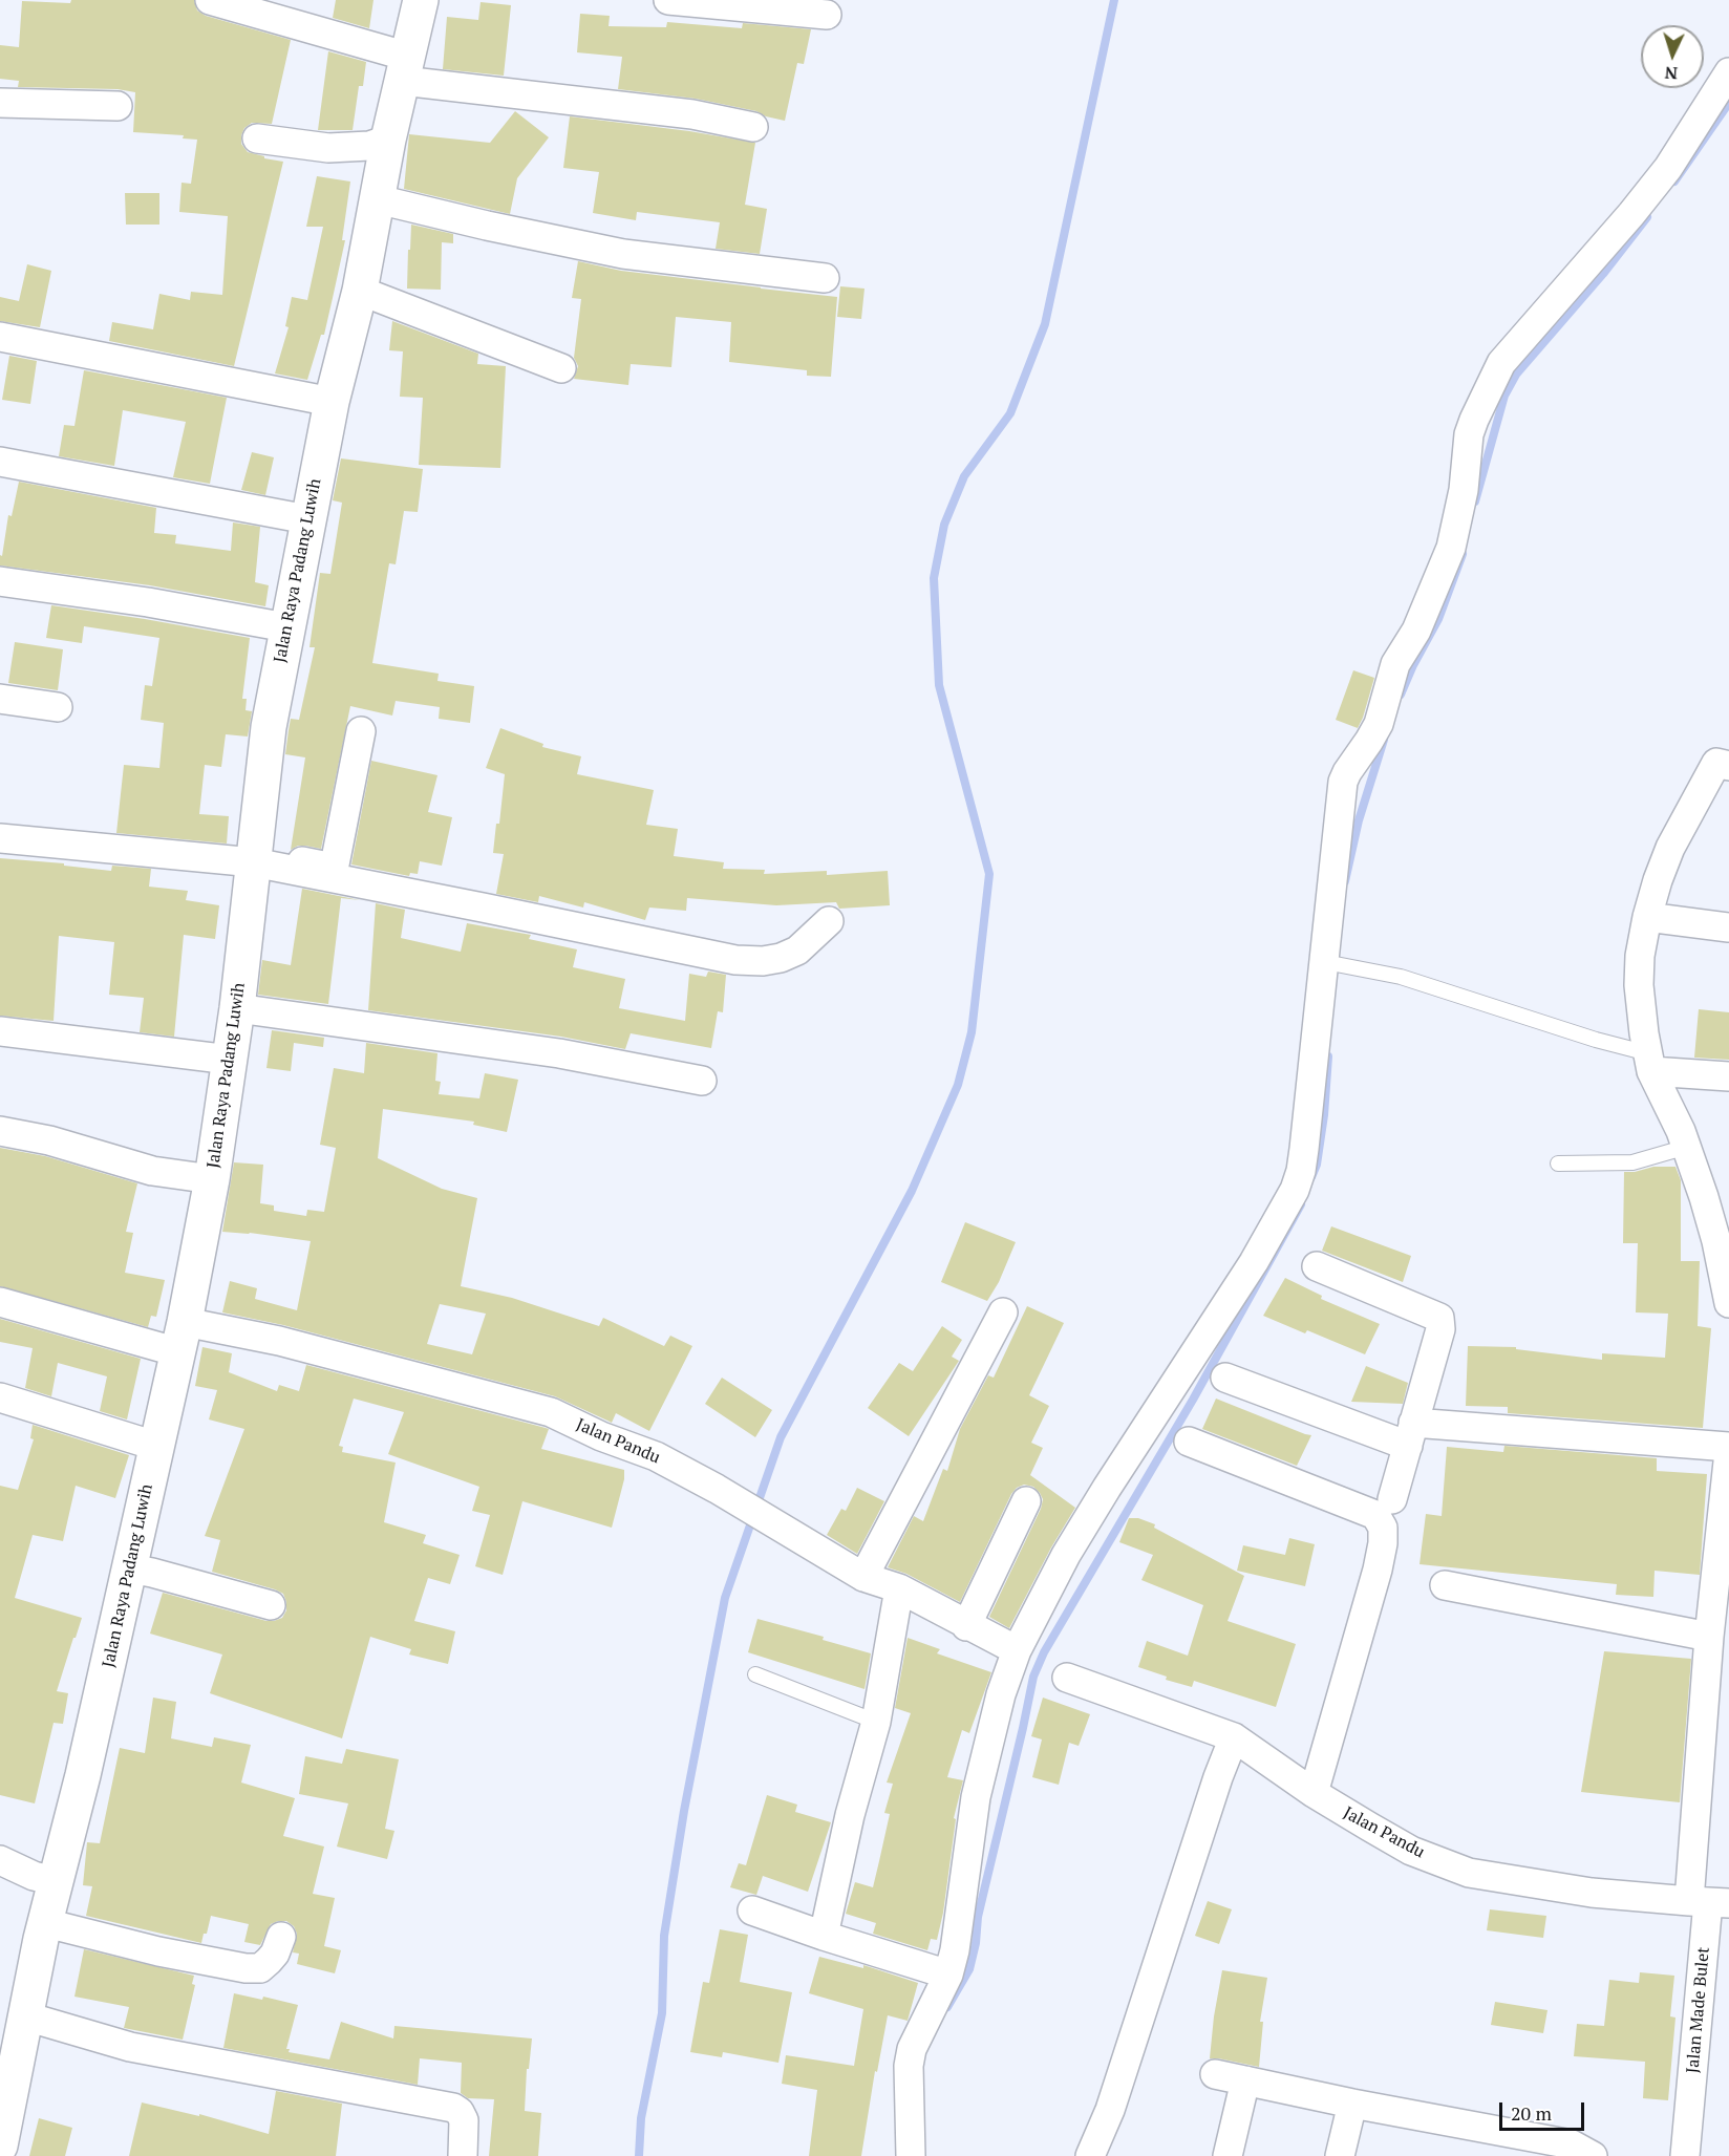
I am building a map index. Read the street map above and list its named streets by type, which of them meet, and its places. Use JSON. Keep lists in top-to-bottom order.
{
  "streets": {
    "main road": ["Jalan Raya Padang Luwih"],
    "street": ["Jalan Pandu", "Jalan Made Bulet"]
  },
  "crossings": [
    ["Jalan Raya Padang Luwih", "Jalan Pandu"],
    ["Jalan Pandu", "Jalan Made Bulet"]
  ],
  "scale_bar": "20 m",
  "north": "bottom"
}
